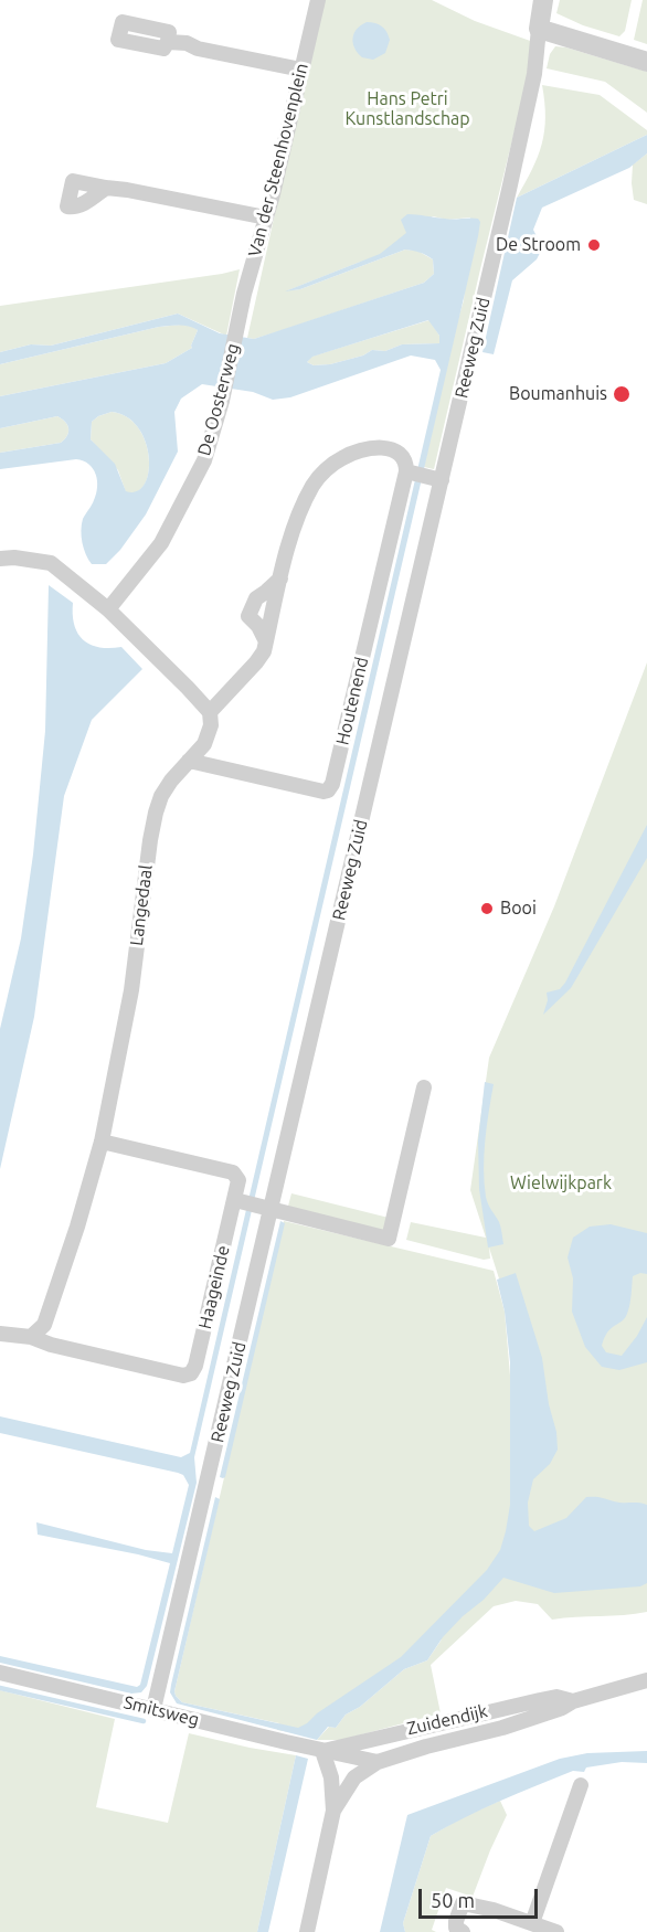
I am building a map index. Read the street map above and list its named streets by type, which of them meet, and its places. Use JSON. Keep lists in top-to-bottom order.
{
  "streets": {
    "street": [
      "Van der Steenhovenplein",
      "Reeweg Zuid",
      "De Oosterweg",
      "Houtenend",
      "Langedaal",
      "Haageinde",
      "Smitsweg",
      "Zuidendijk"
    ]
  },
  "crossings": [
    ["Van der Steenhovenplein", "De Oosterweg"],
    ["Reeweg Zuid", "Smitsweg"],
    ["Houtenend", "Langedaal"],
    ["Langedaal", "Haageinde"],
    ["Smitsweg", "Zuidendijk"]
  ],
  "parks": ["Hans Petri Kunstlandschap", "Wielwijkpark"],
  "places": ["De Stroom", "Boumanhuis", "Booi"],
  "scale_bar": "50 m"
}
